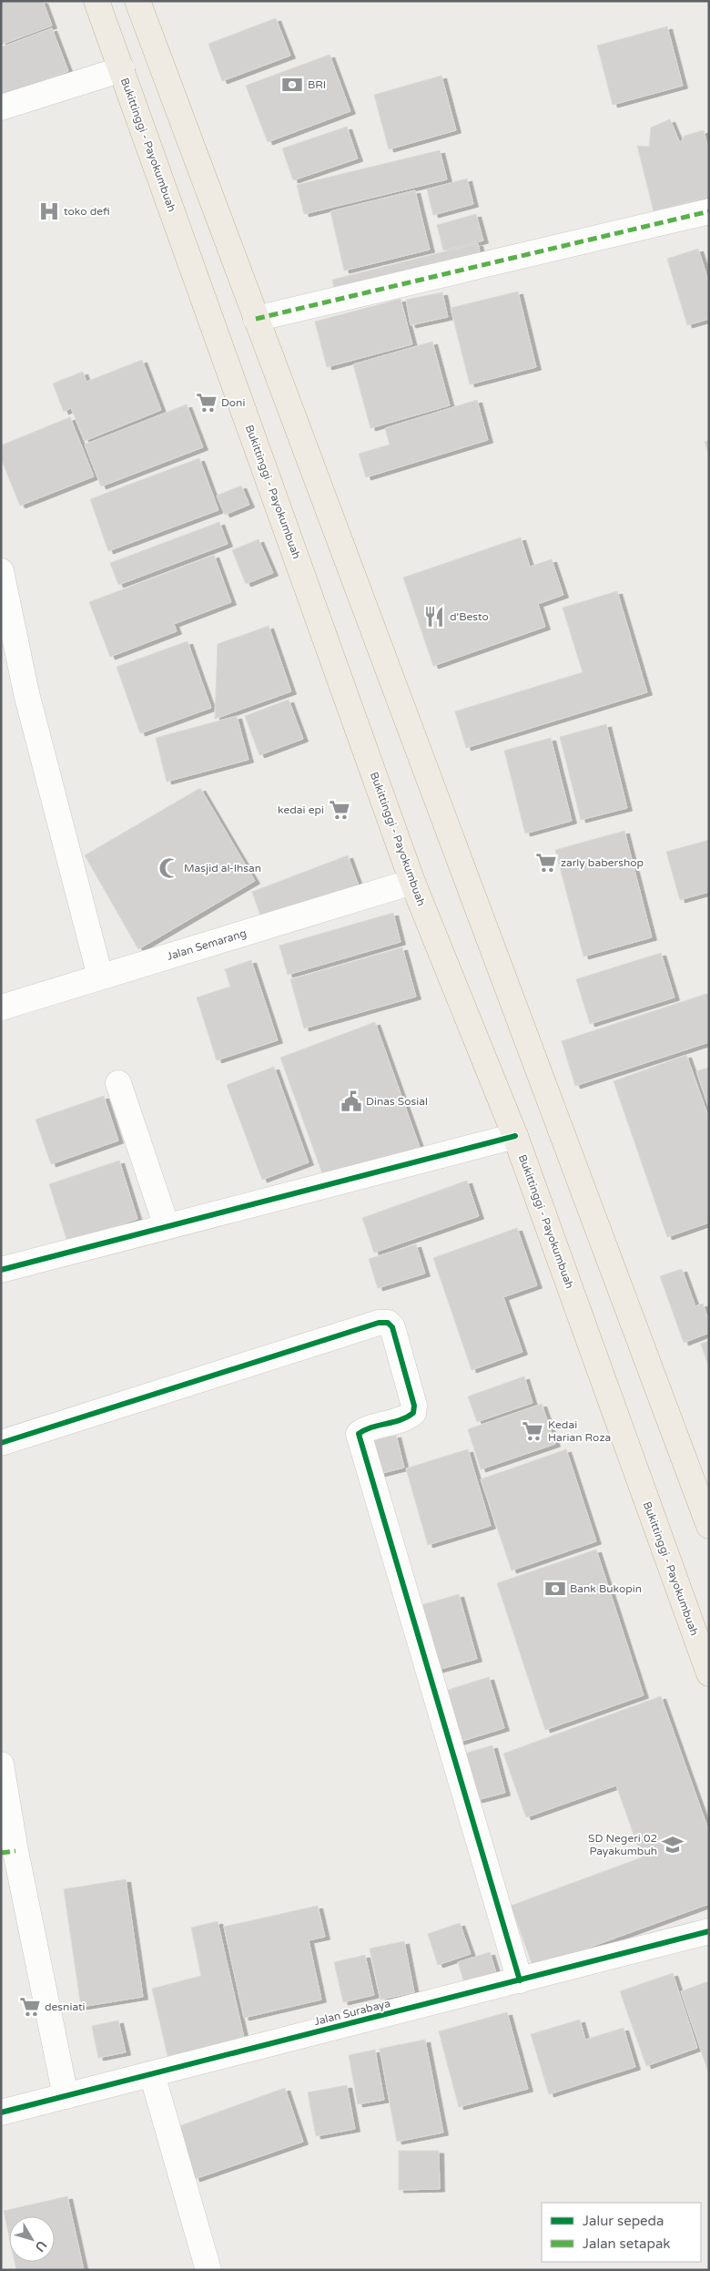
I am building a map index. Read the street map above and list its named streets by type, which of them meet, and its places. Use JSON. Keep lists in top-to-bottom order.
{
  "streets": {
    "highway": ["Bukittinggi - Payokumbuah"],
    "street": ["Jalan Semarang", "Jalan Surabaya"]
  },
  "crossings": [
    ["Bukittinggi - Payokumbuah", "Jalan Semarang"]
  ],
  "places": {
    "bank": ["BRI", "Bank Bukopin"],
    "hospital": ["toko defi"],
    "supermarket": [
      "Doni",
      "kedai epi",
      "zarly babershop",
      "Kedai Harian Roza",
      "desniati"
    ],
    "restaurant": ["d'Besto"],
    "mosque": ["Masjid al-Ihsan"],
    "public building": ["Dinas Sosial"],
    "school or university": ["SD Negeri 02 Payakumbuh"]
  },
  "legend": ["Jalur sepeda", "Jalan setapak"],
  "north": "bottom right"
}
